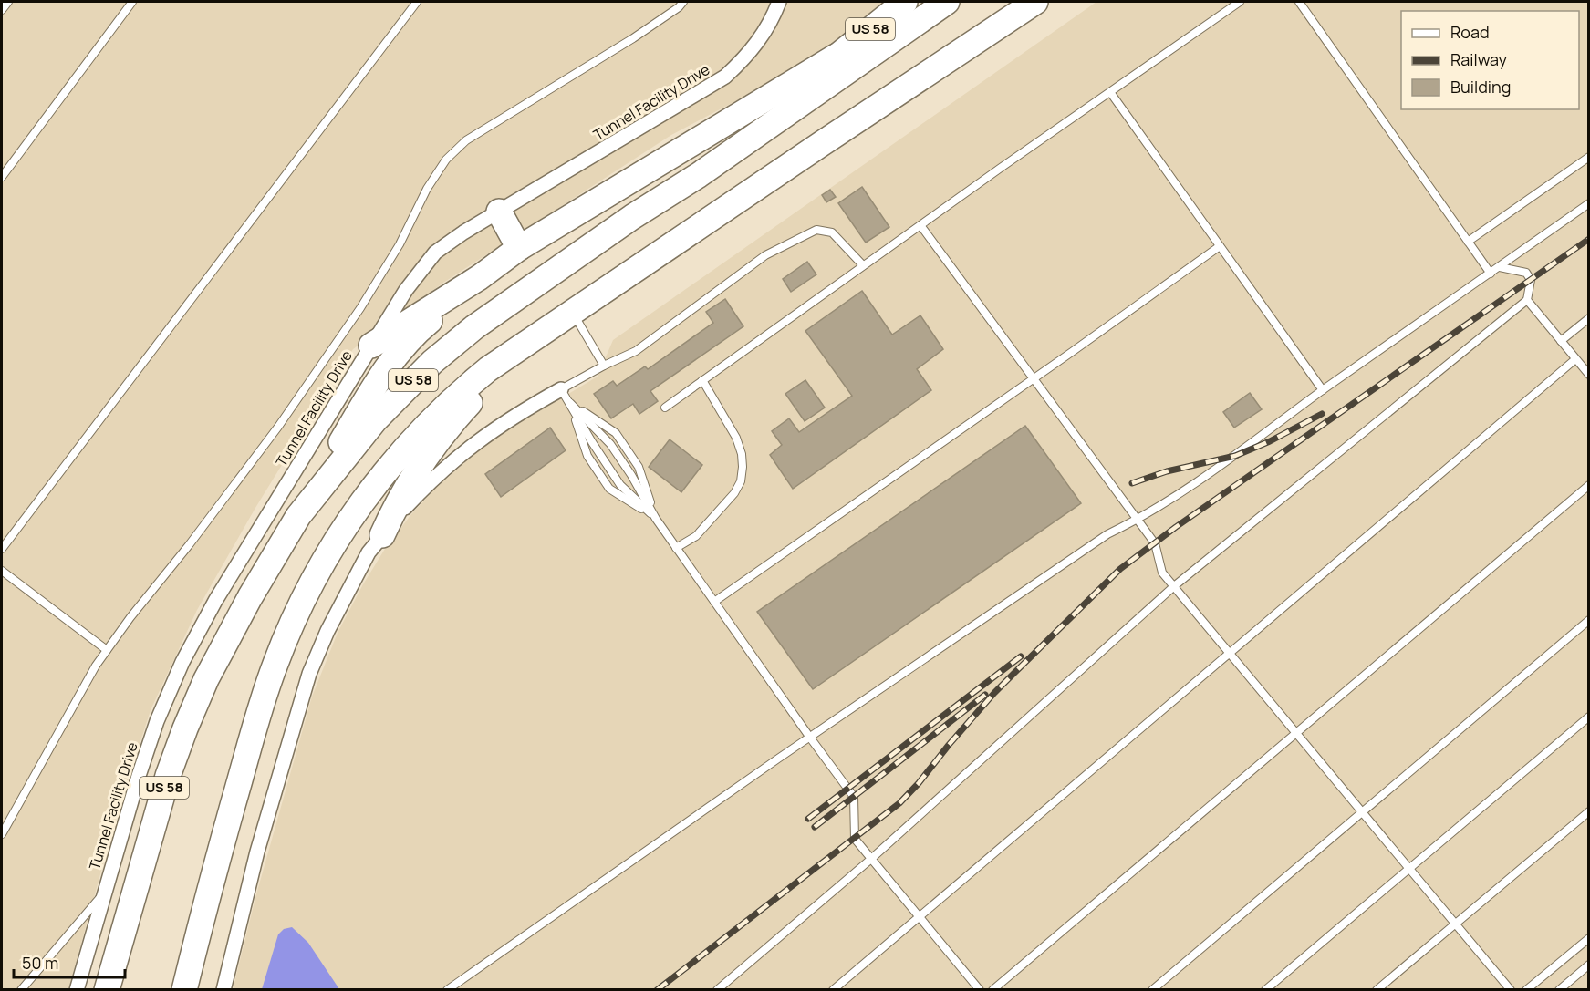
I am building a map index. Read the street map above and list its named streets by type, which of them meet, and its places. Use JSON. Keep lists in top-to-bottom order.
{
  "streets": {
    "highway": ["US 58"],
    "street": ["Tunnel Facility Drive"]
  },
  "legend": ["Road", "Railway", "Building"],
  "scale_bar": "50 m"
}
